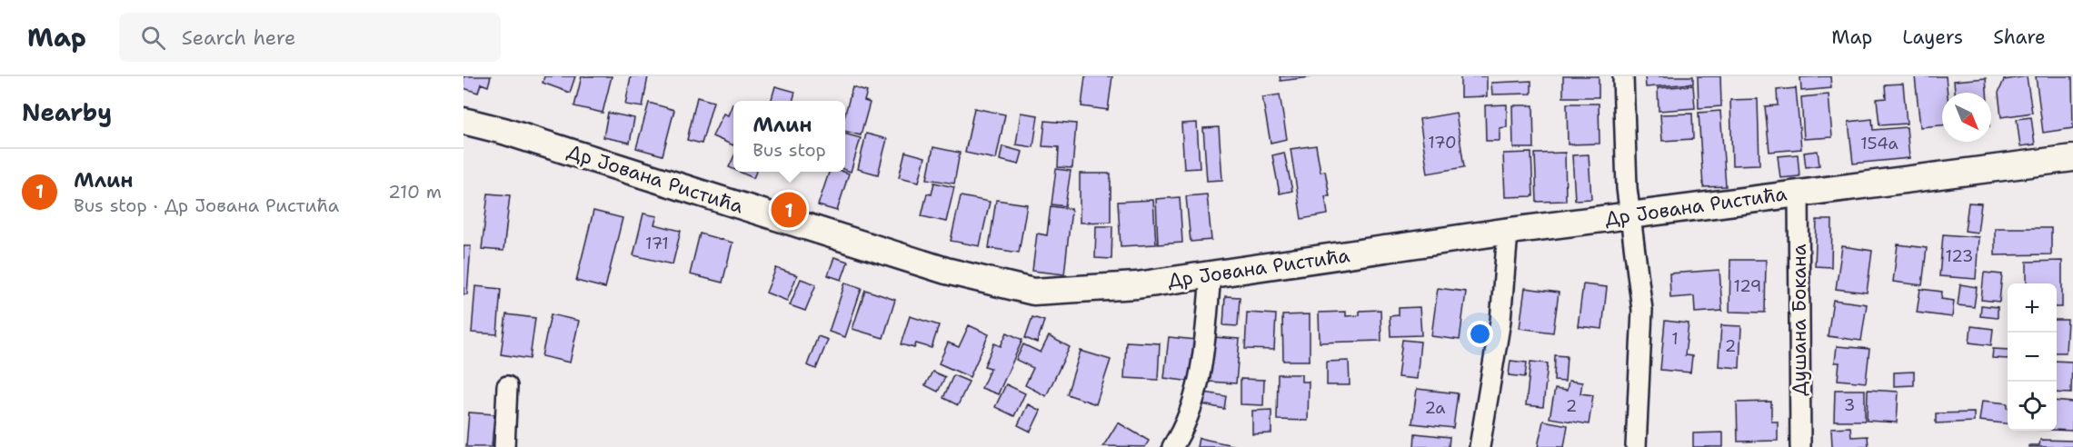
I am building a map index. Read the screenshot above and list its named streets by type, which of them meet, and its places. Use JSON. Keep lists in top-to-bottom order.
{
  "streets": {
    "street": ["Др Јована Ристића", "Душана Бокана"]
  },
  "crossings": [
    ["Др Јована Ристића", "Душана Бокана"]
  ],
  "house_numbers": [
    "170",
    "154a",
    "171",
    "123",
    "129",
    "1",
    "2",
    "3",
    "2",
    "2a"
  ],
  "north": "bottom right",
  "page": {
    "header": "Map",
    "search": "Search here",
    "nav": ["Map", "Layers", "Share"],
    "heading": "Nearby",
    "popup": ["Млин", "Bus stop"],
    "list": [
      {
        "mark": "1",
        "name": "Млин",
        "note": "Bus stop · Др Јована Ристића",
        "value": "210 m"
      }
    ],
    "pins": "1",
    "map_buttons": ["+", "−"]
  }
}
